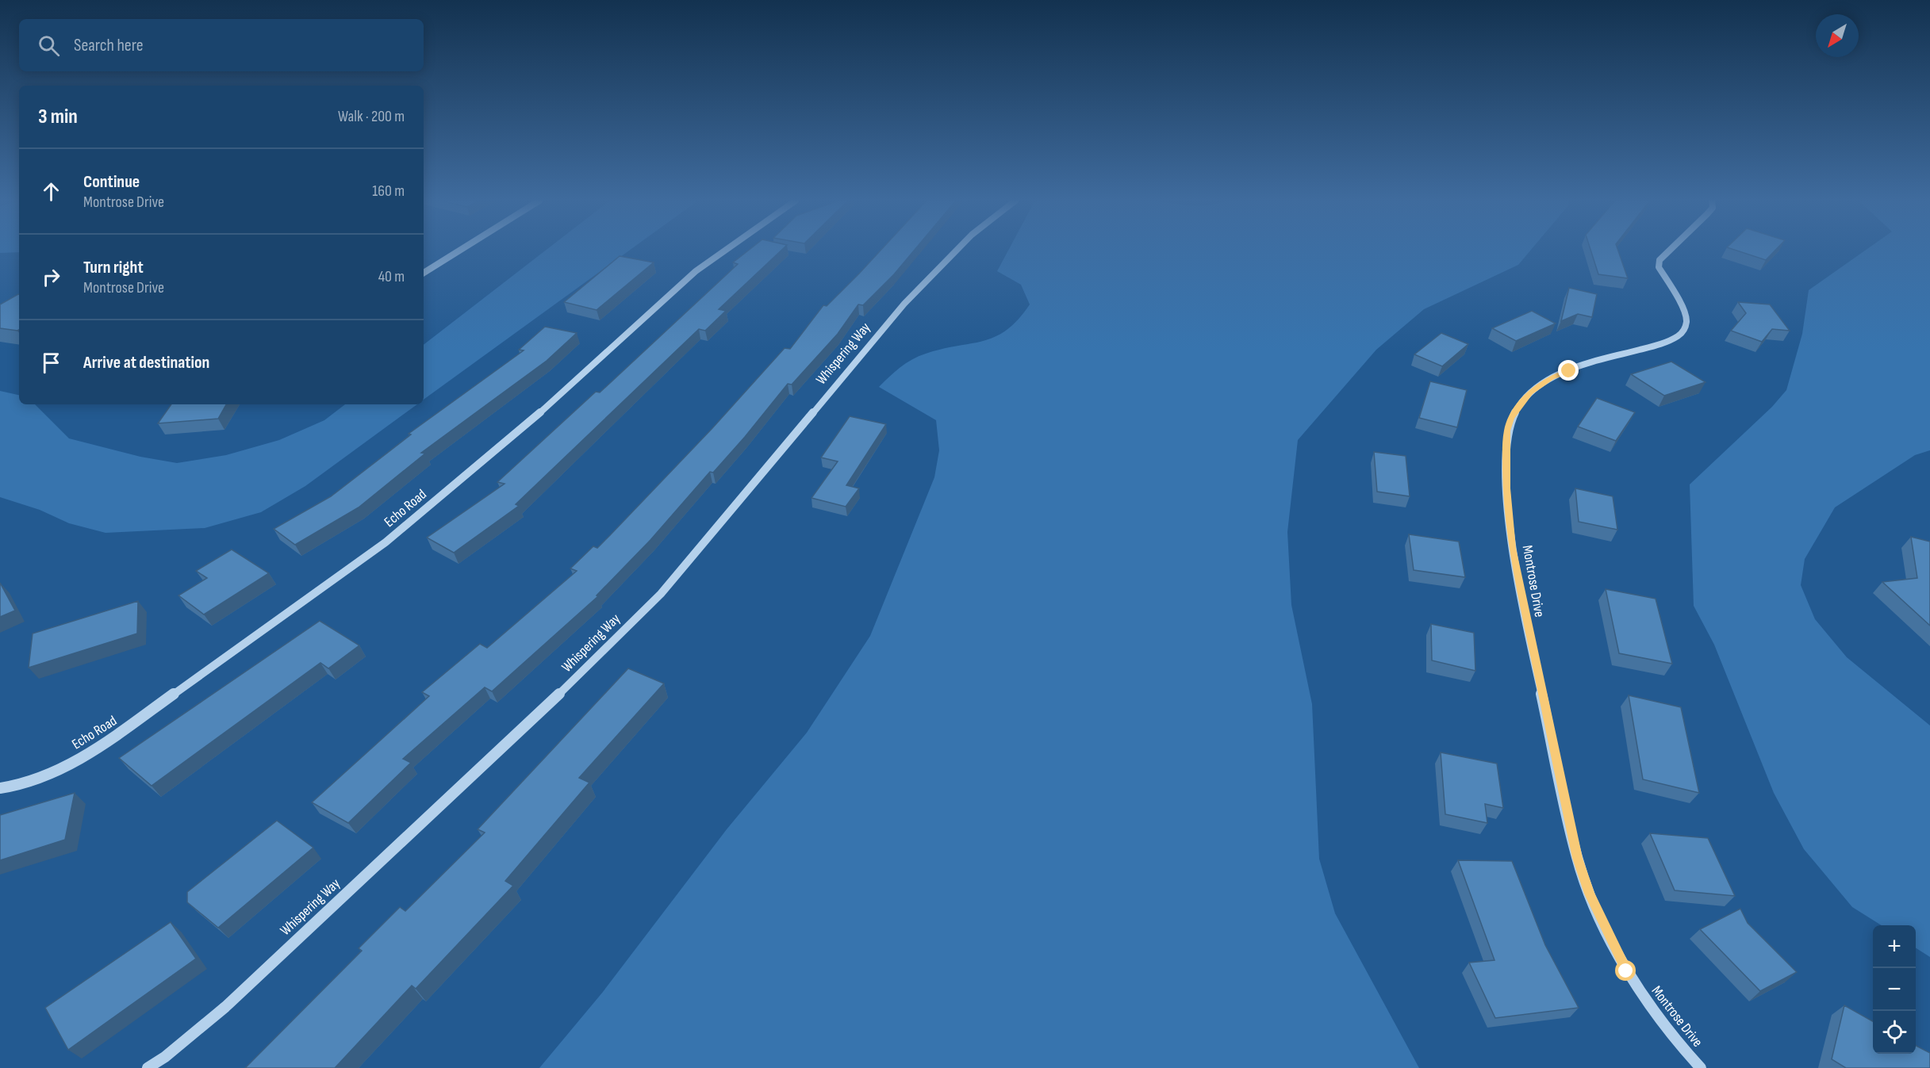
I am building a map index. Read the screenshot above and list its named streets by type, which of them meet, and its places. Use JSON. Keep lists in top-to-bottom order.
{
  "streets": {
    "street": ["Whispering Way", "Echo Road", "Montrose Drive"]
  },
  "north": "bottom left",
  "page": {
    "search": "Search here",
    "heading": ["3 min", "Walk · 200 m"],
    "list": [
      ["Continue", "Montrose Drive", "160 m"],
      ["Turn right", "Montrose Drive", "40 m"],
      "Arrive at destination"
    ],
    "map_buttons": ["+", "−"]
  }
}
